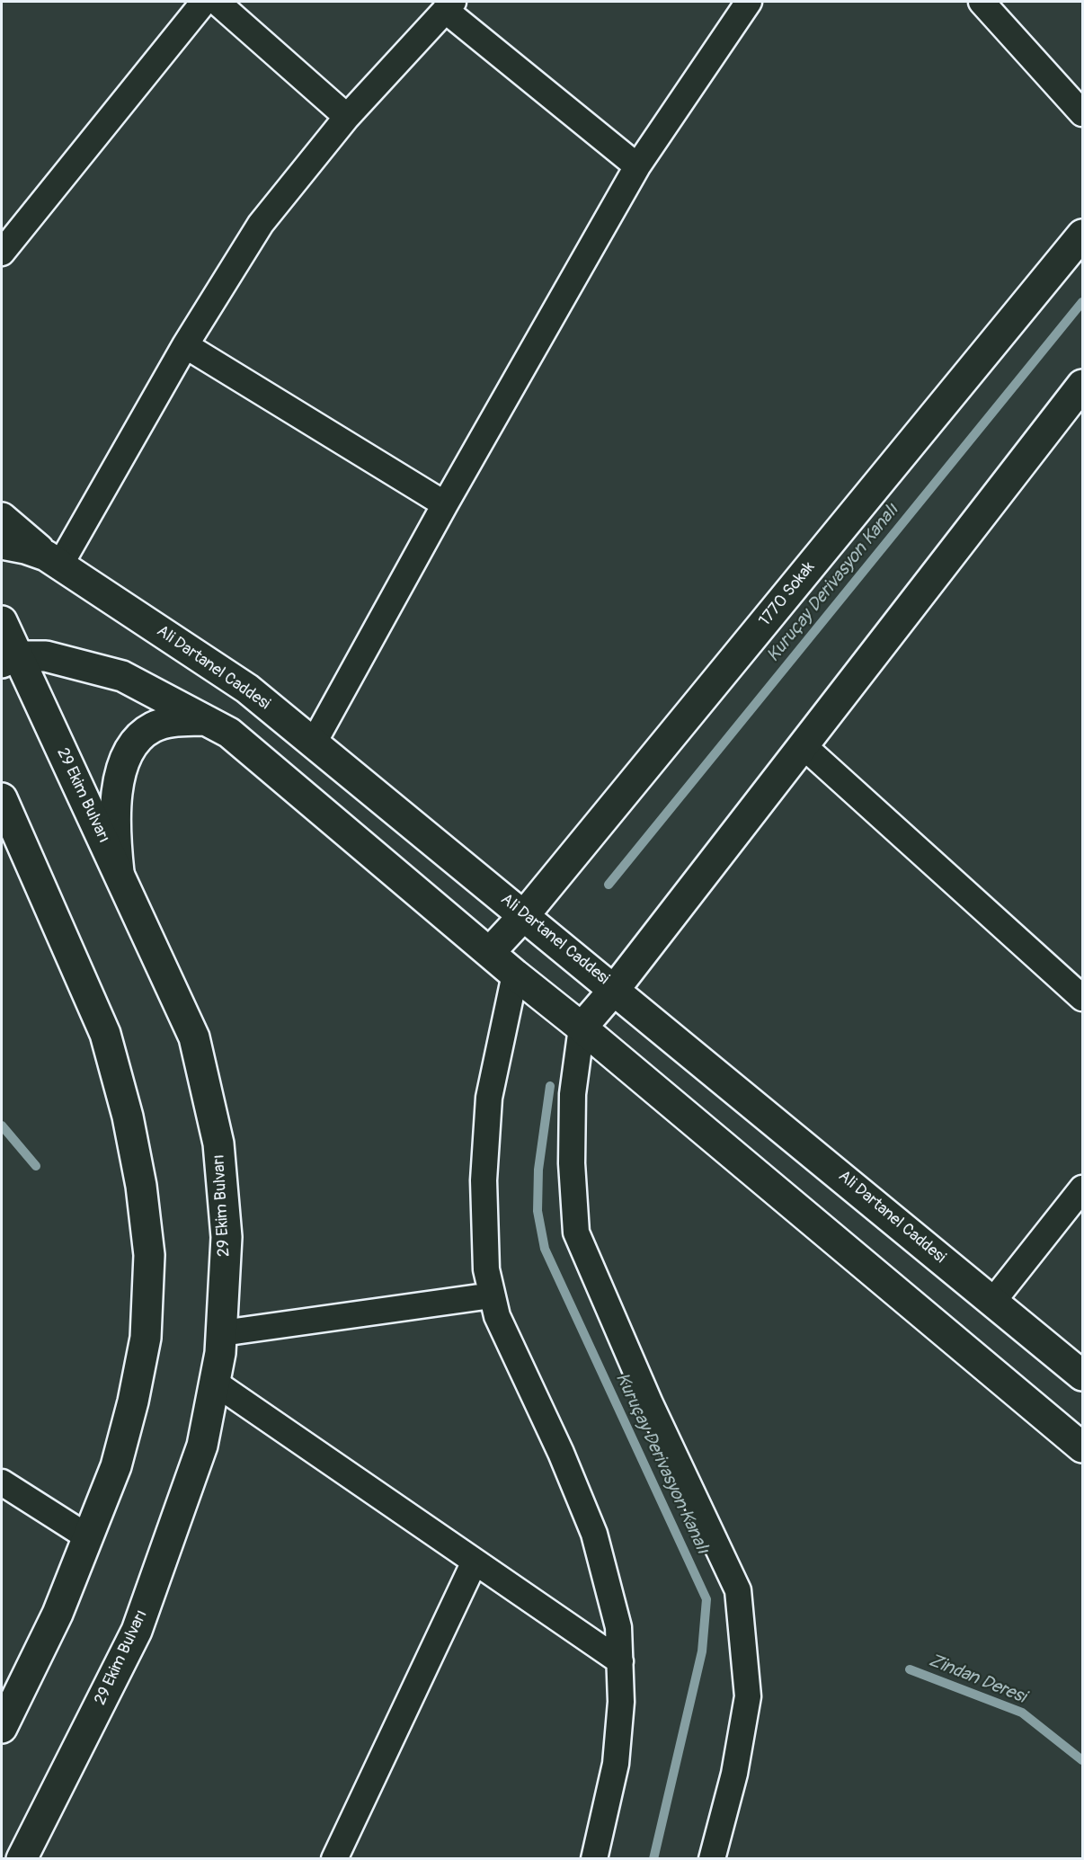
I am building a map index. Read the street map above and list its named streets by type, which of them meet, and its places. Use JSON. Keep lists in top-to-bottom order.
{
  "streets": {
    "main road": ["1770 Sokak", "Ali Dartanel Caddesi", "29 Ekim Bulvarı"]
  },
  "crossings": [
    ["1770 Sokak", "Ali Dartanel Caddesi"]
  ],
  "water": ["Kuruçay Derivasyon Kanalı", "Zindan Deresi"]
}
